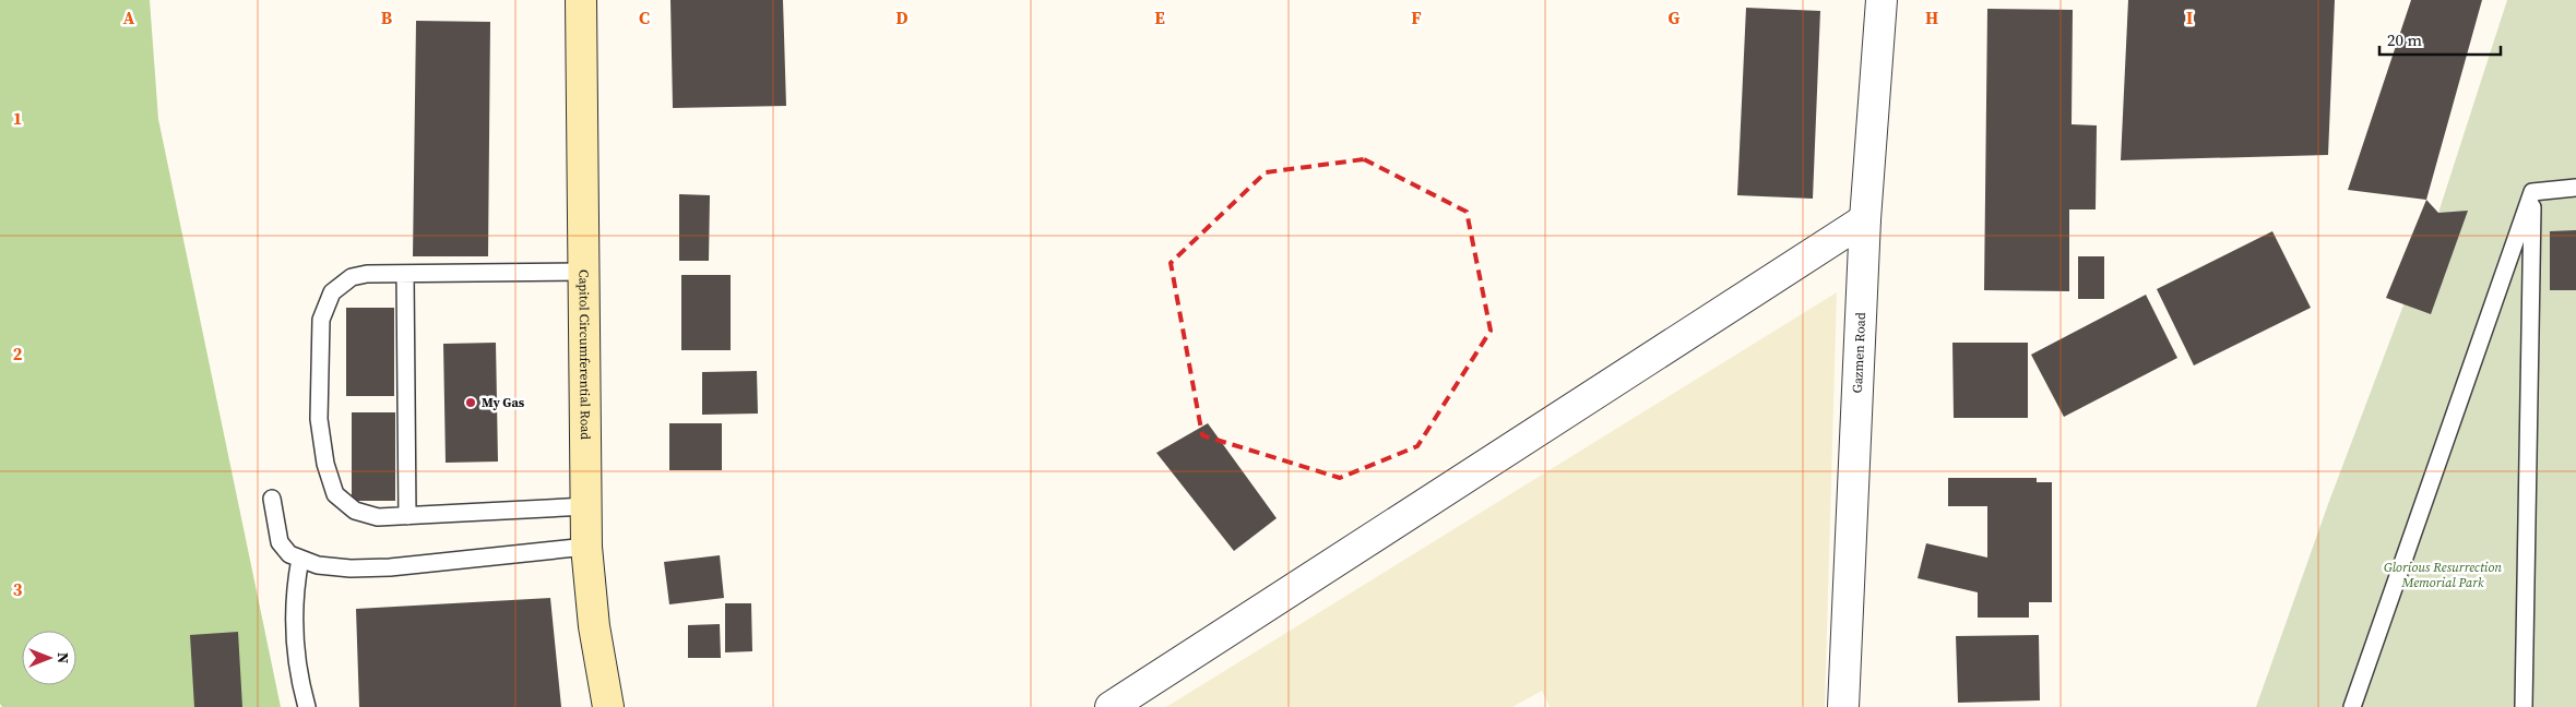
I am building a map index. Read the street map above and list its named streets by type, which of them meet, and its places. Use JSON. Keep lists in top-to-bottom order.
{
  "streets": {
    "main road": ["Capitol Circumferential Road"],
    "street": ["Gazmen Road"]
  },
  "parks": ["Glorious Resurrection Memorial Park"],
  "places": ["My Gas"],
  "scale_bar": "20 m",
  "north": "right",
  "grid": {
    "columns": [
      "A",
      "B",
      "C",
      "D",
      "E",
      "F",
      "G",
      "H",
      "I"
    ],
    "rows": ["1", "2", "3"]
  }
}
